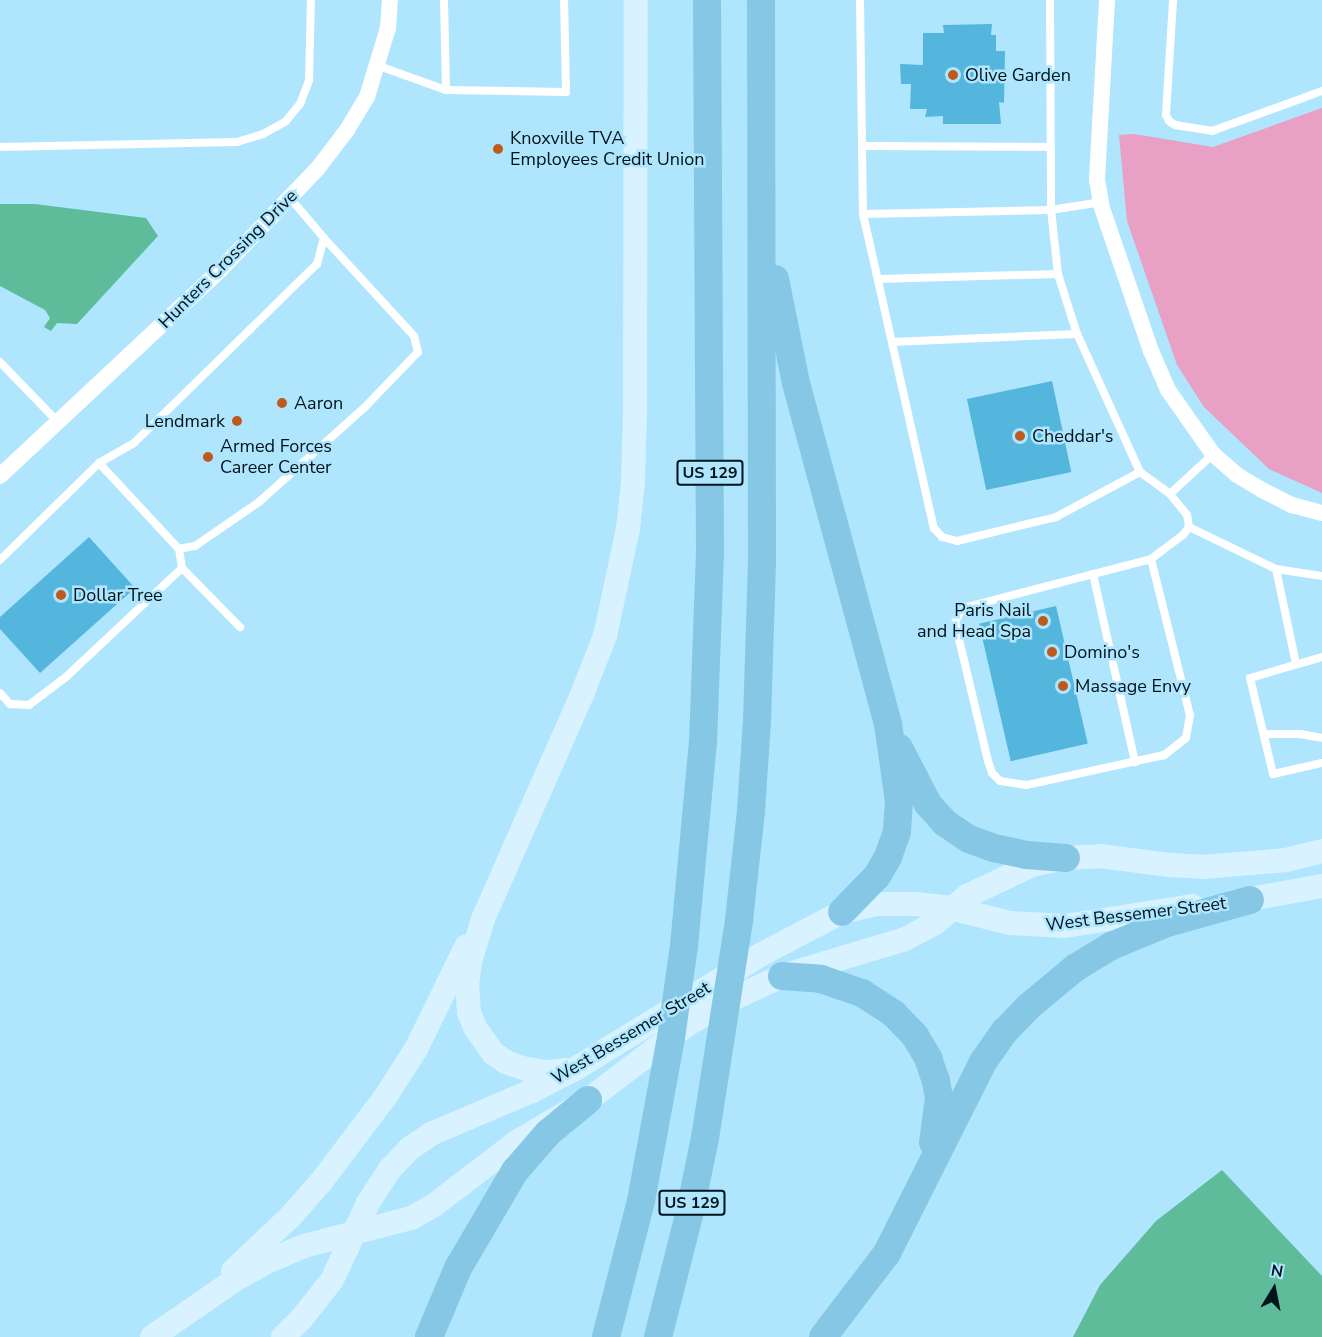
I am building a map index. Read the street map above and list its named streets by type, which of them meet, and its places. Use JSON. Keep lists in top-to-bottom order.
{
  "streets": {
    "highway": ["US 129"],
    "main road": ["West Bessemer Street"],
    "street": ["Hunters Crossing Drive"]
  },
  "places": [
    "Olive Garden",
    "Knoxville TVA Employees Credit Union",
    "Aaron",
    "Lendmark",
    "Cheddar's",
    "Armed Forces Career Center",
    "Dollar Tree",
    "Paris Nail and Head Spa",
    "Domino's",
    "Massage Envy"
  ],
  "north": "top"
}
